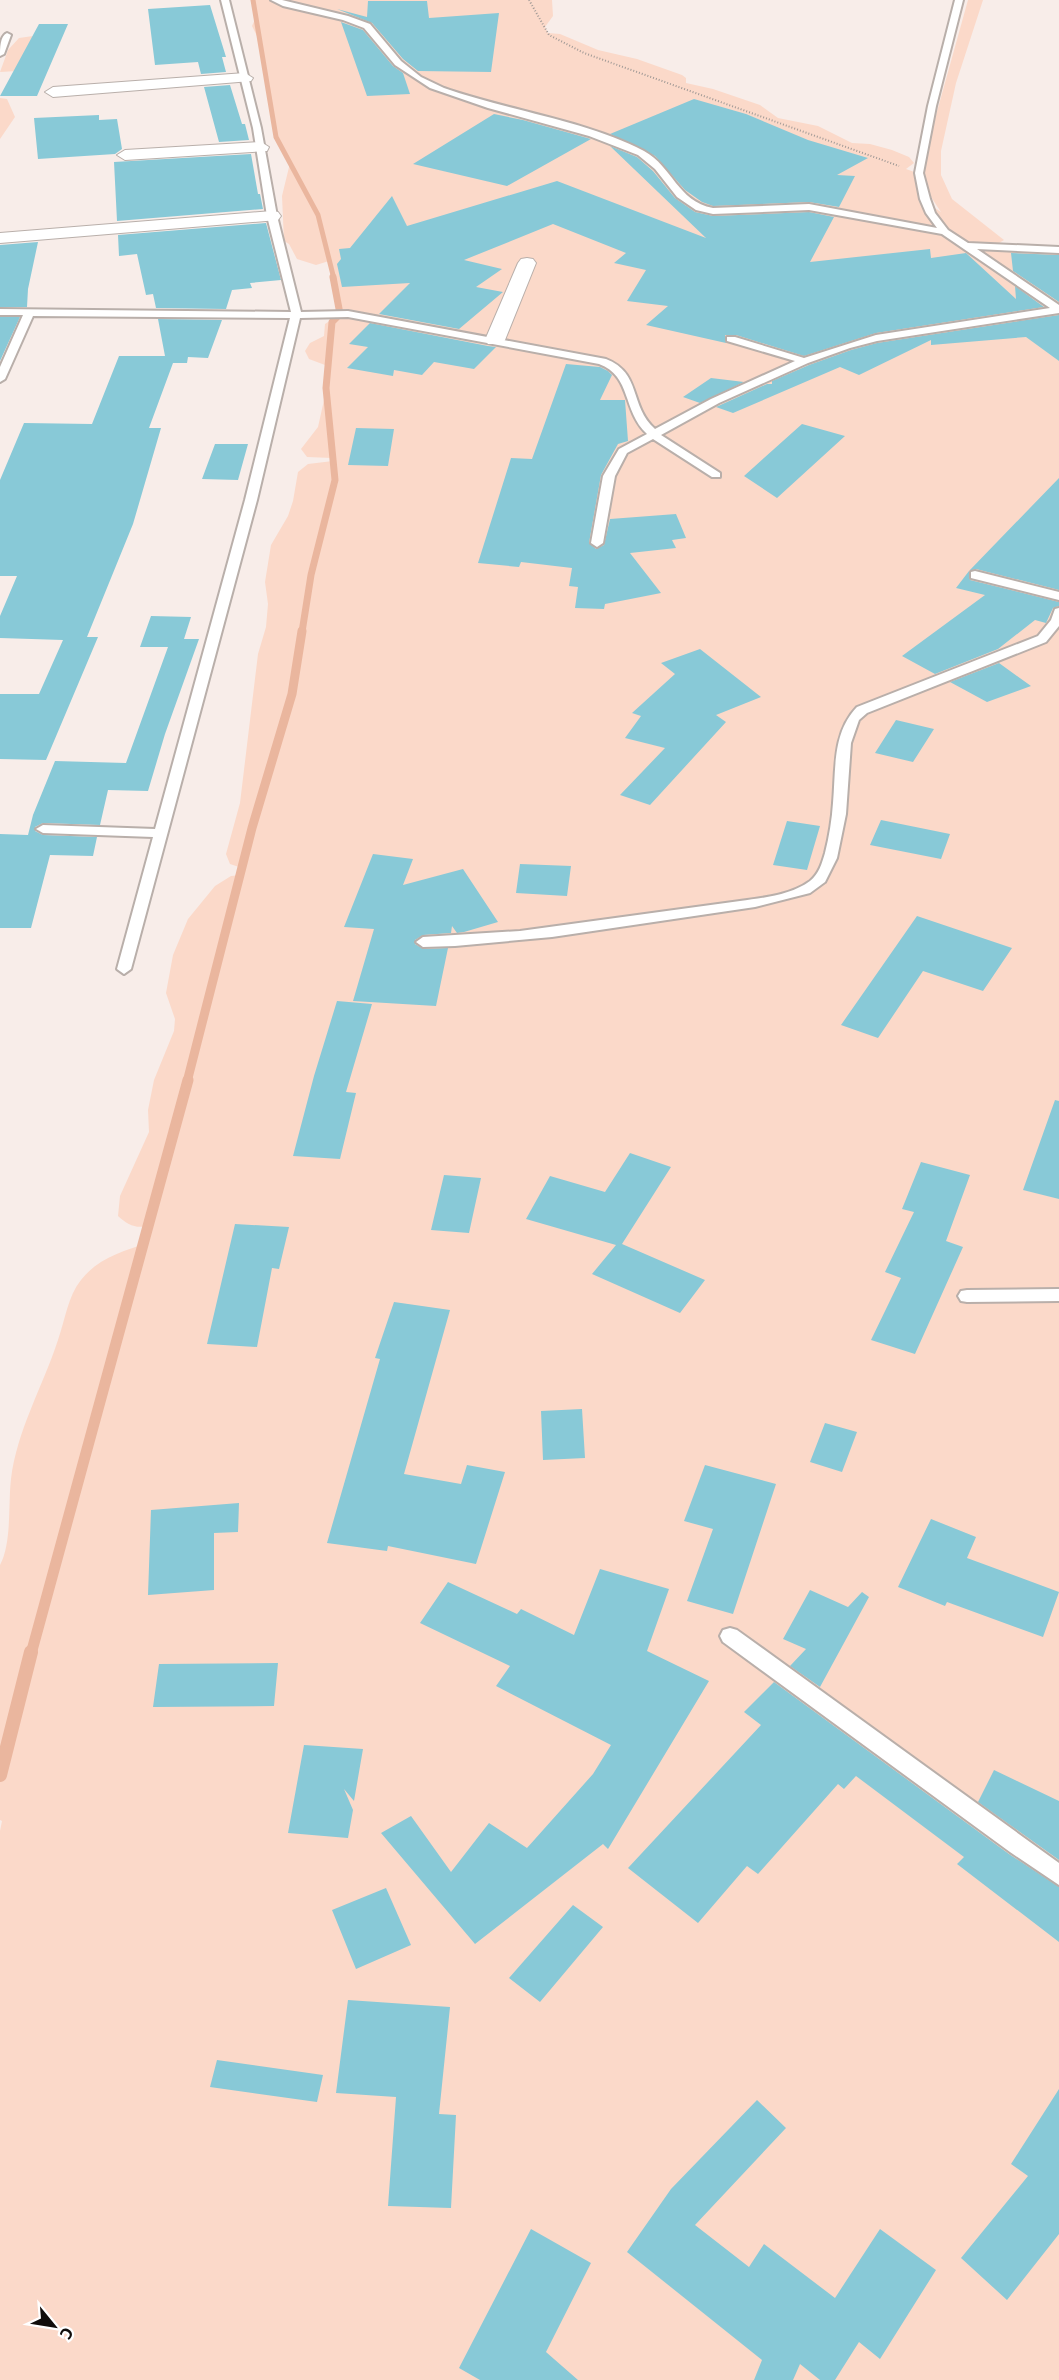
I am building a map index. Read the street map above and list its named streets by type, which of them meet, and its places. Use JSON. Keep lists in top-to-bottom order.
{
  "north": "bottom right"
}
